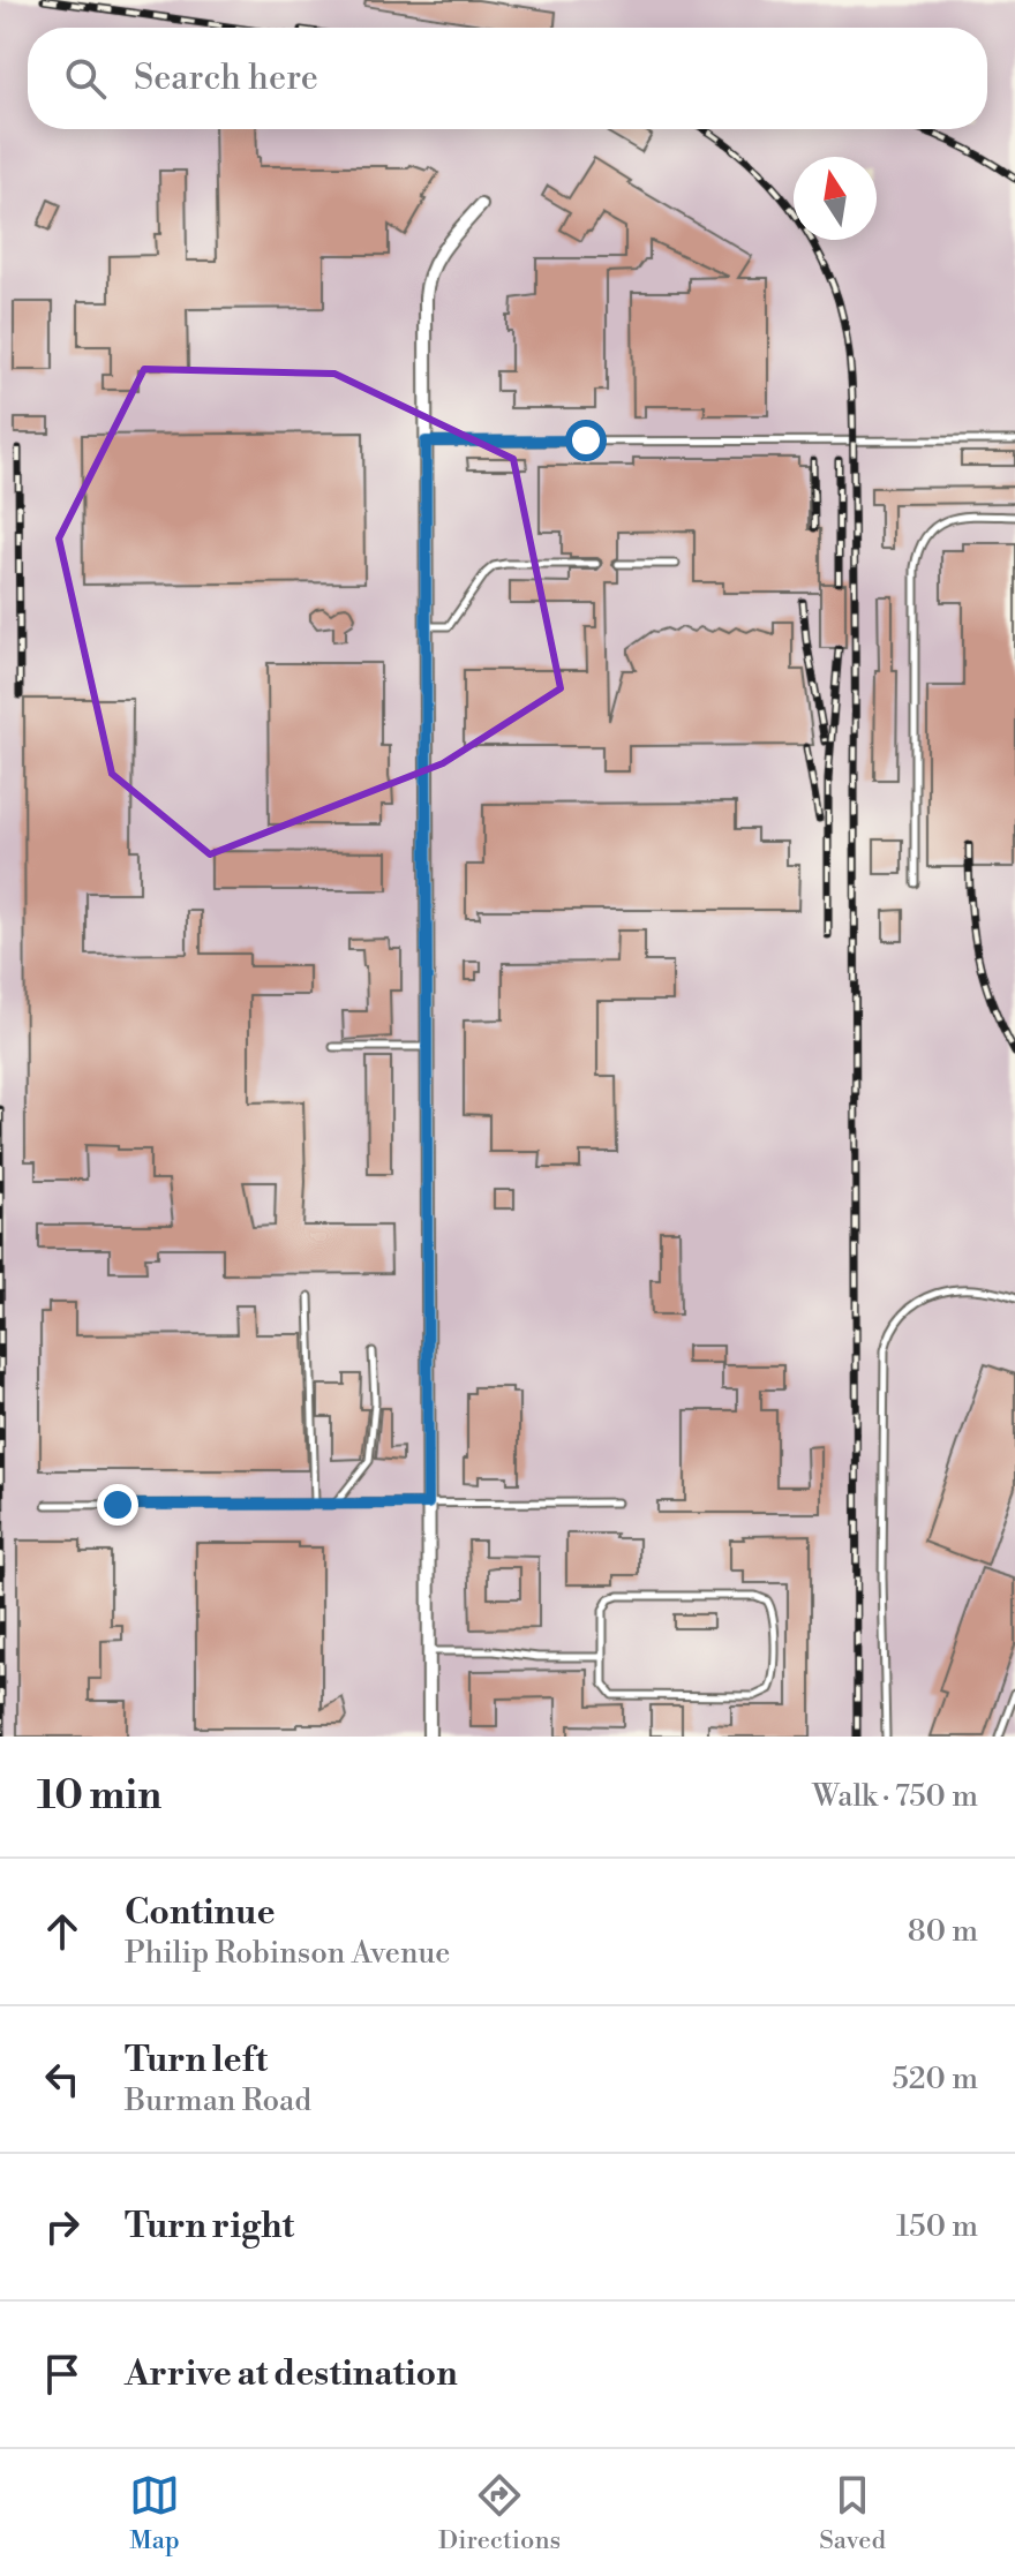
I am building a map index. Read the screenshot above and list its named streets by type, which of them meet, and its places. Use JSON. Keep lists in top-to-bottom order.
{
  "north": "top",
  "page": {
    "search": "Search here",
    "heading": ["10 min", "Walk · 750 m"],
    "list": [
      ["Continue", "Philip Robinson Avenue", "80 m"],
      ["Turn left", "Burman Road", "520 m"],
      ["Turn right", "150 m"],
      "Arrive at destination"
    ],
    "nav": ["Map", "Directions", "Saved"]
  }
}
